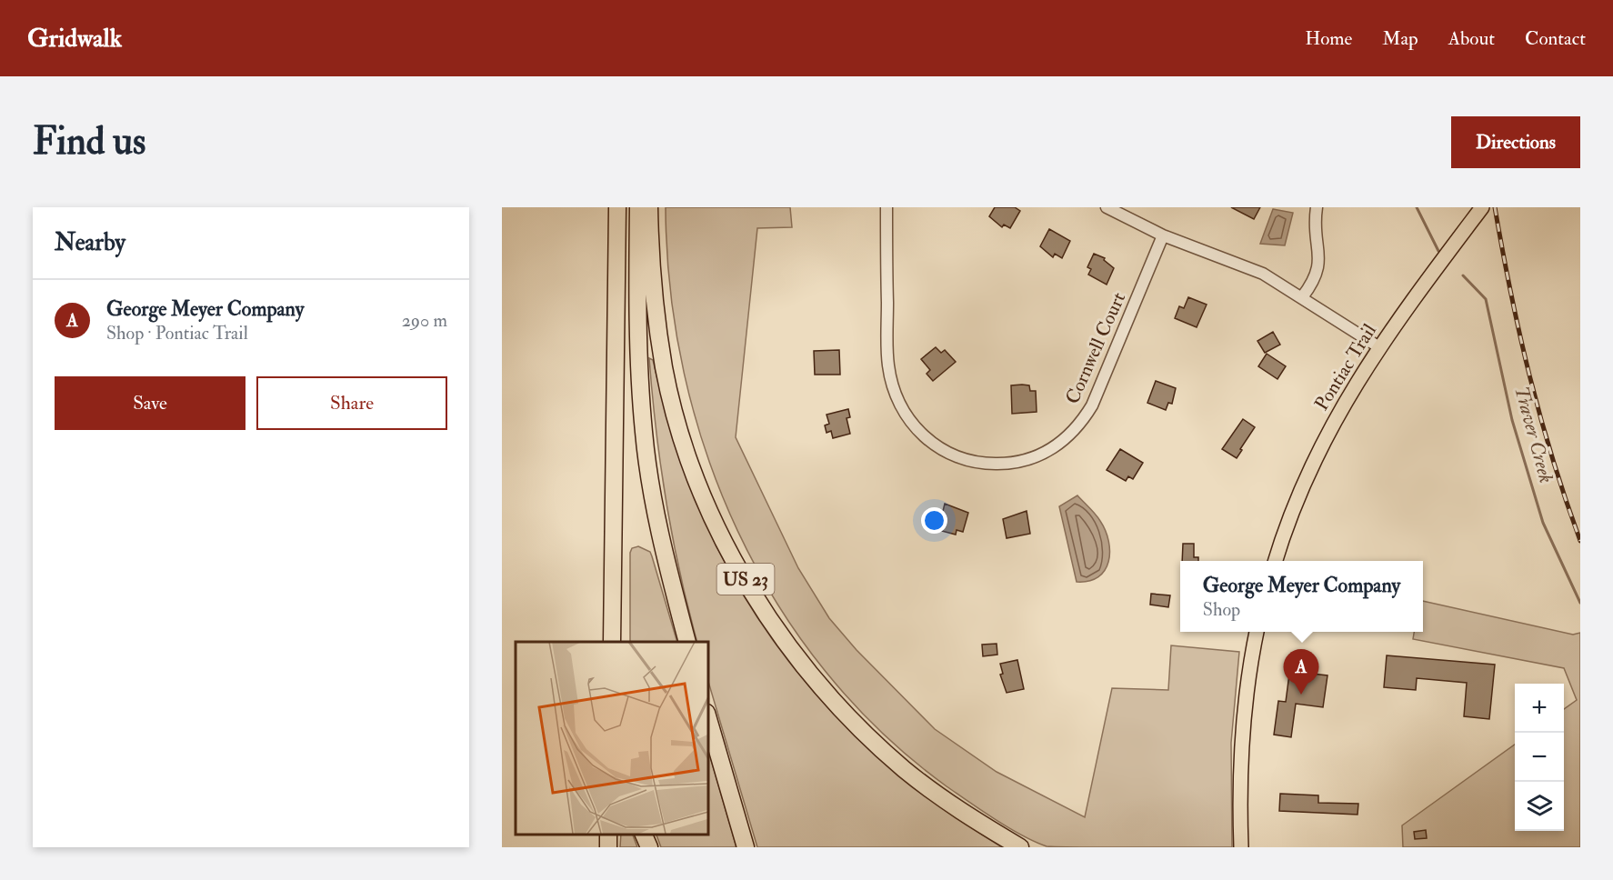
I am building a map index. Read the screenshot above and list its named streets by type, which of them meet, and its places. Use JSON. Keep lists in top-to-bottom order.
{
  "streets": {
    "highway": ["US 23"],
    "main road": ["Pontiac Trail"],
    "street": ["Cornwell Court"]
  },
  "water": ["Traver Creek"],
  "page": {
    "header": "Gridwalk",
    "nav": [
      "Home",
      "Map",
      "About",
      "Contact"
    ],
    "buttons": [
      "Directions",
      ["Save", "Share"]
    ],
    "title": "Find us",
    "heading": "Nearby",
    "list": [
      {
        "mark": "A",
        "name": "George Meyer Company",
        "note": "Shop · Pontiac Trail",
        "value": "290 m"
      }
    ],
    "popup": ["George Meyer Company", "Shop"],
    "pins": "A",
    "map_buttons": ["+", "−"]
  }
}
